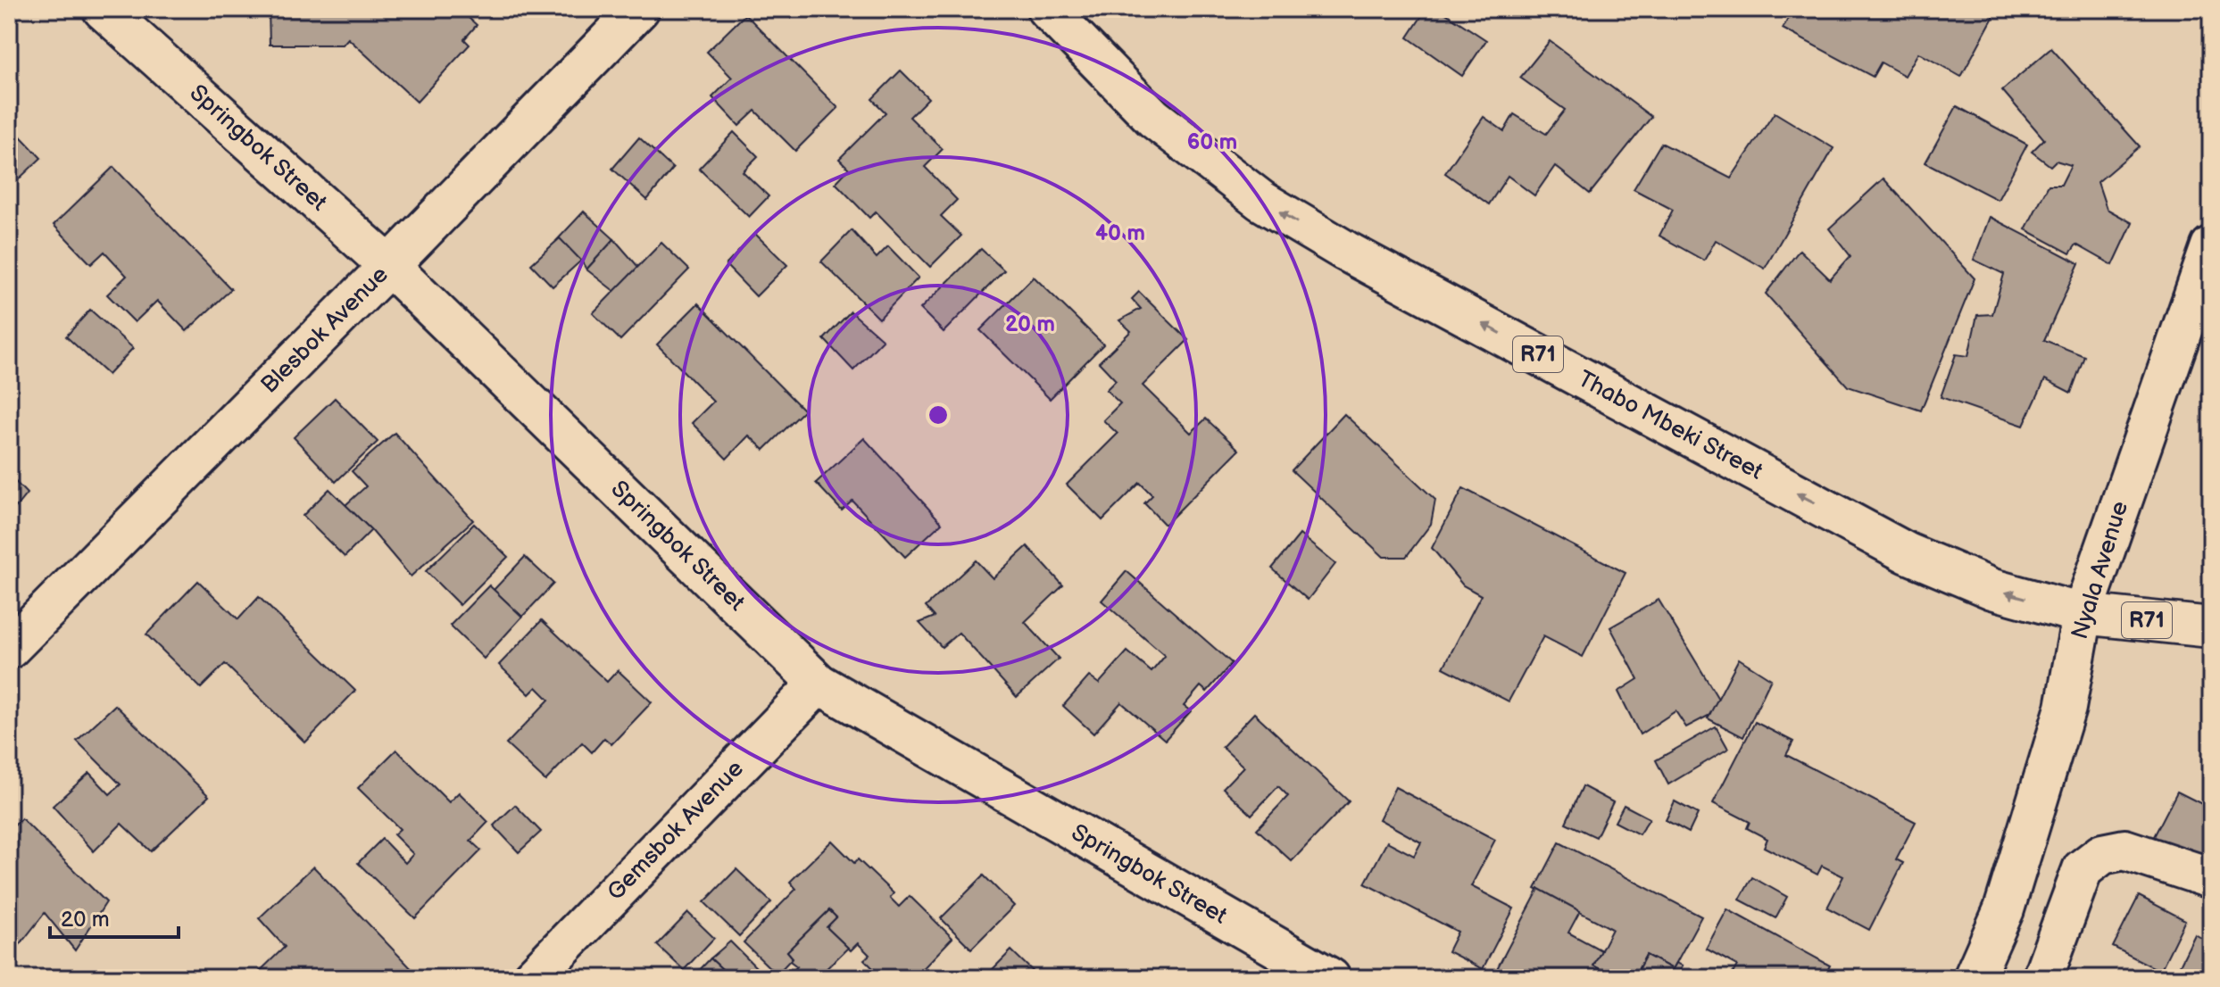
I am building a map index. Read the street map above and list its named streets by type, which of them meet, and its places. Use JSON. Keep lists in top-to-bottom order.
{
  "streets": {
    "street": [
      "Springbok Street",
      "Blesbok Avenue",
      "R71",
      "Thabo Mbeki Street",
      "Nyala Avenue",
      "Gemsbok Avenue"
    ]
  },
  "crossings": [
    ["Springbok Street", "Blesbok Avenue"],
    ["Springbok Street", "Gemsbok Avenue"],
    ["Thabo Mbeki Street", "Nyala Avenue"]
  ],
  "one_way": ["Thabo Mbeki Street"],
  "scale_bar": "20 m",
  "rings": ["60 m", "40 m", "20 m"]
}
